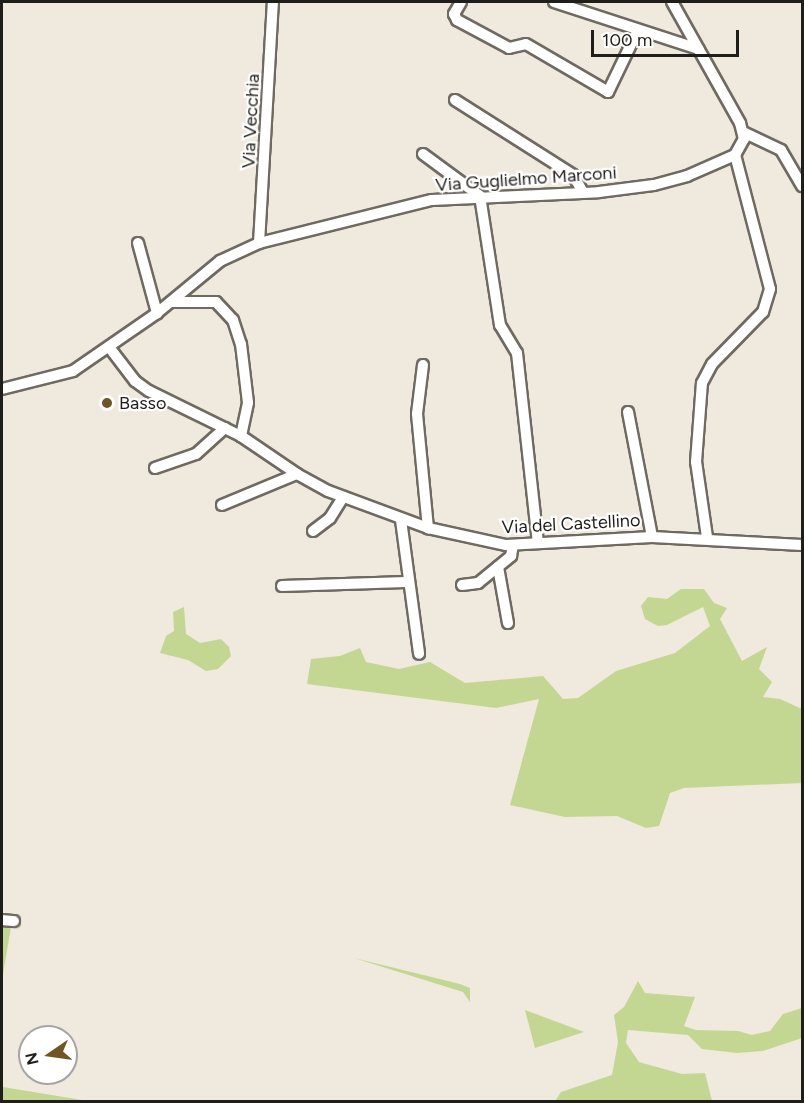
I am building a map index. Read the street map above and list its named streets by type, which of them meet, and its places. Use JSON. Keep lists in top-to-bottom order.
{
  "streets": {
    "street": ["Via Vecchia", "Via Guglielmo Marconi", "Via del Castellino"]
  },
  "crossings": [
    ["Via Vecchia", "Via Guglielmo Marconi"],
    ["Via Guglielmo Marconi", "Via del Castellino"]
  ],
  "places": ["Basso"],
  "scale_bar": "100 m",
  "north": "left"
}
